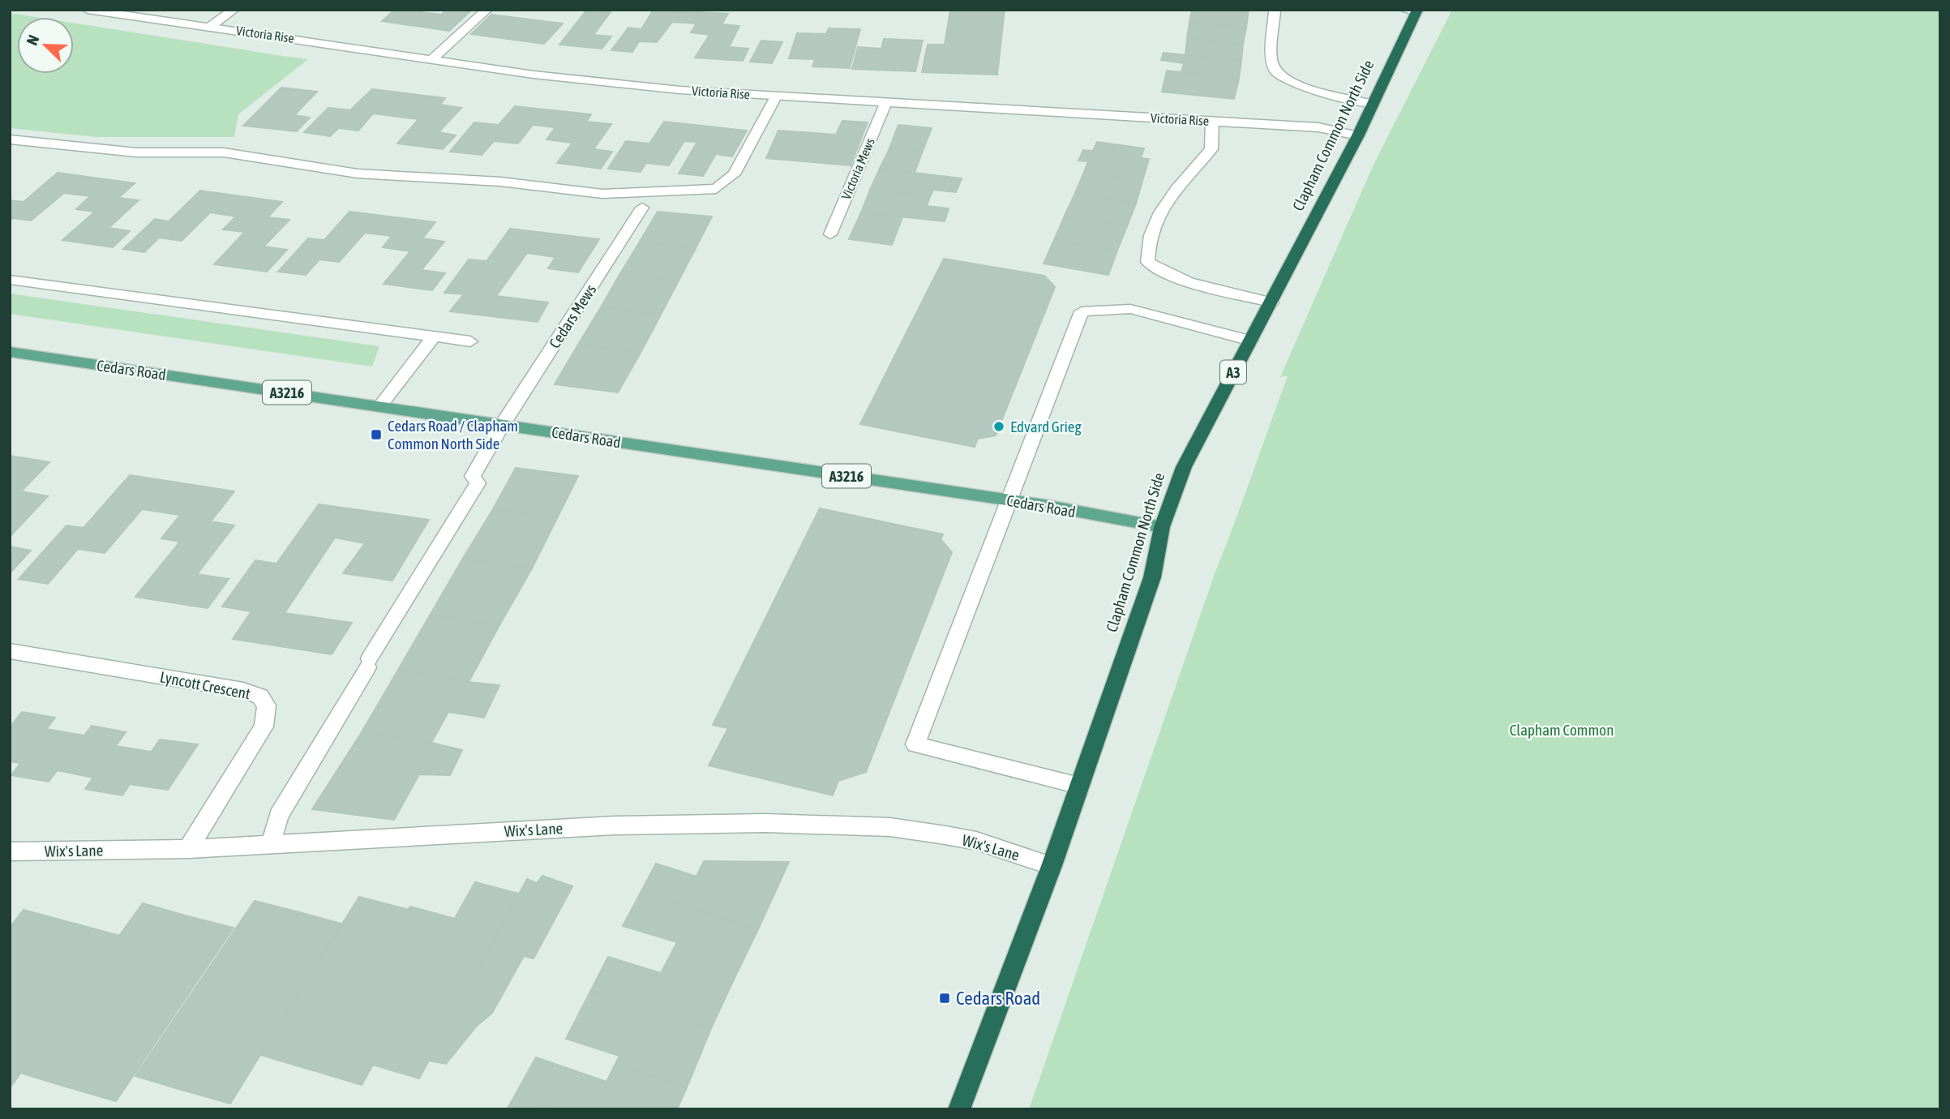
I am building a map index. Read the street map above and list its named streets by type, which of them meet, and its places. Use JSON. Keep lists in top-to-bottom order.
{
  "streets": {
    "highway": ["Clapham Common North Side", "A3"],
    "main road": ["Cedars Road", "A3216"],
    "street": [
      "Victoria Rise",
      "Victoria Mews",
      "Cedars Mews",
      "Lyncott Crescent",
      "Wix's Lane"
    ]
  },
  "crossings": [
    ["Victoria Rise", "Clapham Common North Side"],
    ["Victoria Rise", "Victoria Mews"],
    ["Clapham Common North Side", "Cedars Road"],
    ["Clapham Common North Side", "Wix's Lane"],
    ["Cedars Mews", "Cedars Road"],
    ["Cedars Mews", "Wix's Lane"],
    ["Lyncott Crescent", "Wix's Lane"]
  ],
  "parks": ["Clapham Common"],
  "places": {
    "other": ["Edvard Grieg"],
    "transit": ["Cedars Road / Clapham Common North Side", "Cedars Road"]
  },
  "north": "top left"
}
